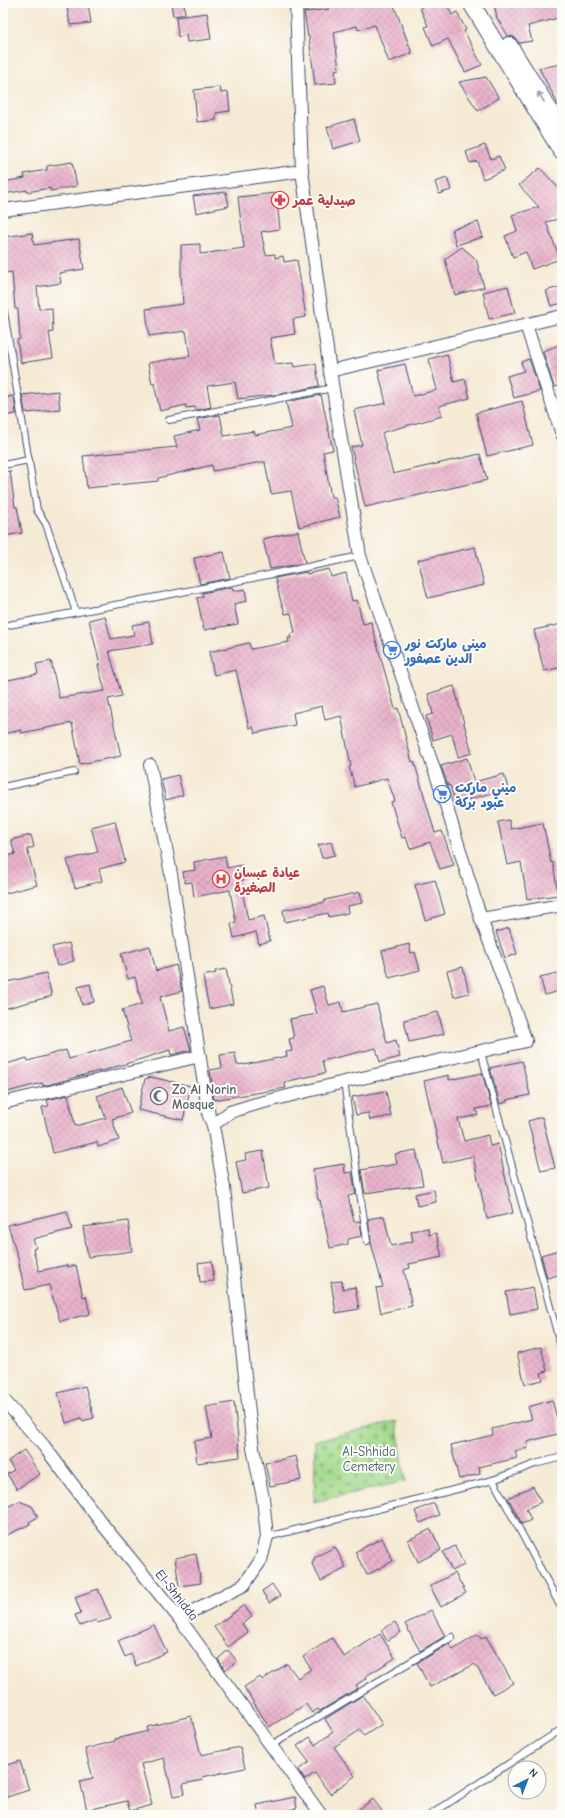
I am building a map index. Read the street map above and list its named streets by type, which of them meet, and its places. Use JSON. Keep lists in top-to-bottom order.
{
  "streets": {
    "street": ["El-Shhidda"]
  },
  "parks": ["Al-Shhida Cemetery"],
  "places": {
    "pharmacy": ["صيدلية عمر"],
    "supermarket": ["ميني ماركت نور الدين عصفور", "ميني ماركت عبود بركة"],
    "hospital": ["عيادة عبسان الصغيرة"],
    "mosque": ["Zo Al Norin Mosque"]
  },
  "north": "top right"
}
